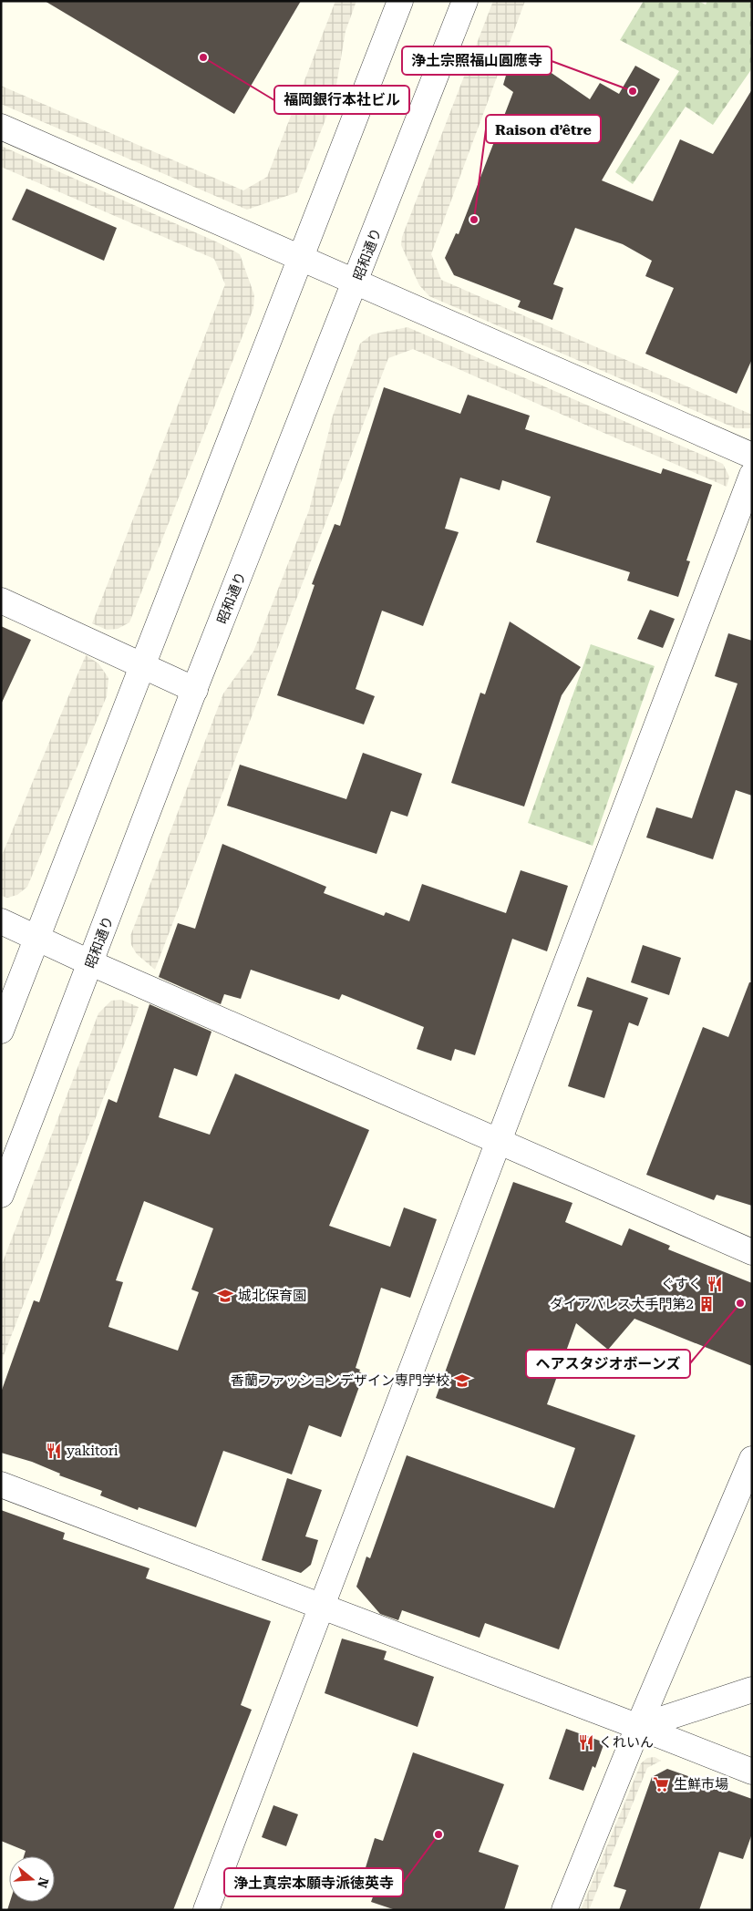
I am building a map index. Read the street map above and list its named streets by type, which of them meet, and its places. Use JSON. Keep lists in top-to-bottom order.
{
  "streets": {
    "street": ["昭和通り"]
  },
  "places": {
    "other": [
      "福岡銀行本社ビル",
      "浄土宗照福山圓應寺",
      "Raison d’être",
      "ヘアスタジオボーンズ",
      "浄土真宗本願寺派徳英寺"
    ],
    "restaurant": ["ぐすく", "yakitori", "くれいん"],
    "school or university": ["城北保育園", "香蘭ファッションデザイン専門学校"],
    "building": ["ダイアパレス大手門第2"],
    "supermarket": ["生鮮市場"]
  },
  "north": "right"
}
